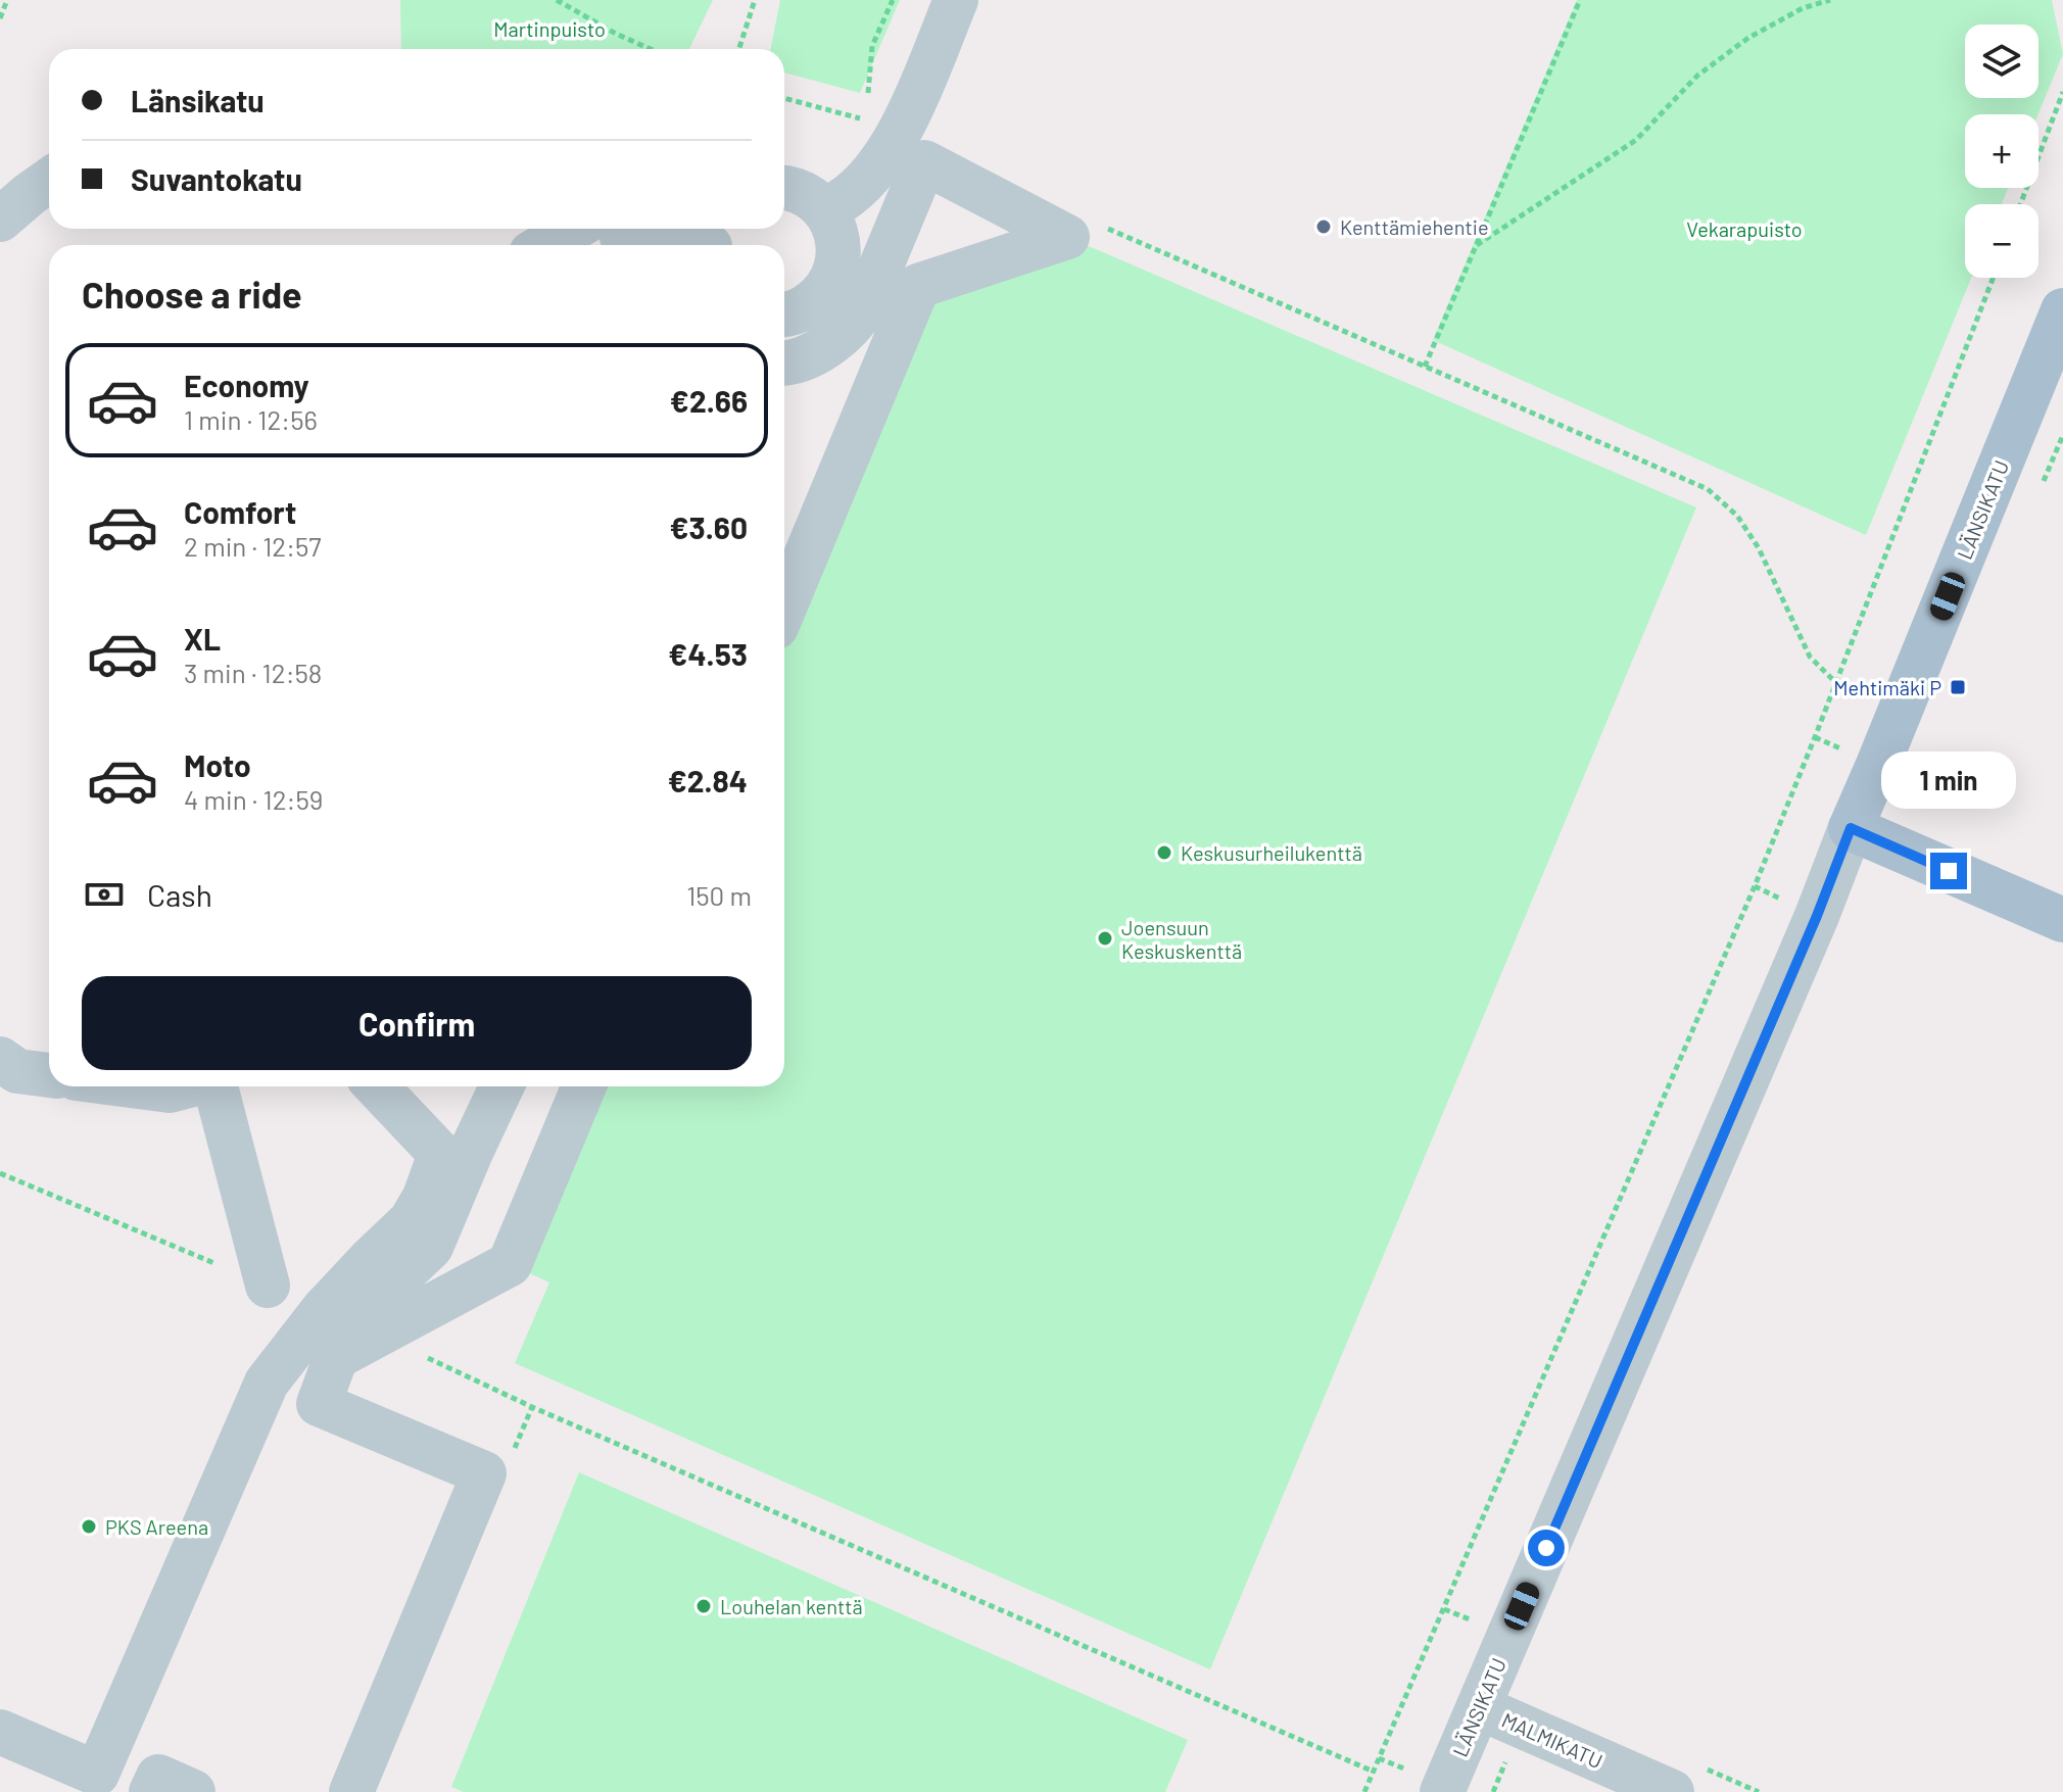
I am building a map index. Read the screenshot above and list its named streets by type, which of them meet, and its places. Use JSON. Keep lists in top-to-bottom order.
{
  "streets": {
    "main road": ["LÄNSIKATU"],
    "street": ["MALMIKATU"]
  },
  "crossings": [
    ["LÄNSIKATU", "MALMIKATU"]
  ],
  "parks": ["Martinpuisto", "Vekarapuisto"],
  "places": {
    "other": [
      "Kenttämiehentie",
      "Keskusurheilukenttä",
      "Joensuun Keskuskenttä",
      "PKS Areena",
      "Louhelan kenttä"
    ],
    "transit": ["Mehtimäki P"]
  },
  "page": {
    "map_buttons": ["+", "−"],
    "banner": ["Länsikatu", "Suvantokatu"],
    "heading": "Choose a ride",
    "list": [
      {
        "name": "Economy",
        "note": "1 min · 12:56",
        "value": "€2.66"
      },
      {
        "name": "Comfort",
        "note": "2 min · 12:57",
        "value": "€3.60"
      },
      {
        "name": "XL",
        "note": "3 min · 12:58",
        "value": "€4.53"
      },
      {
        "name": "Moto",
        "note": "4 min · 12:59",
        "value": "€2.84"
      }
    ],
    "bubble": "1 min",
    "pay": ["Cash", "150 m"],
    "buttons": "Confirm"
  }
}
